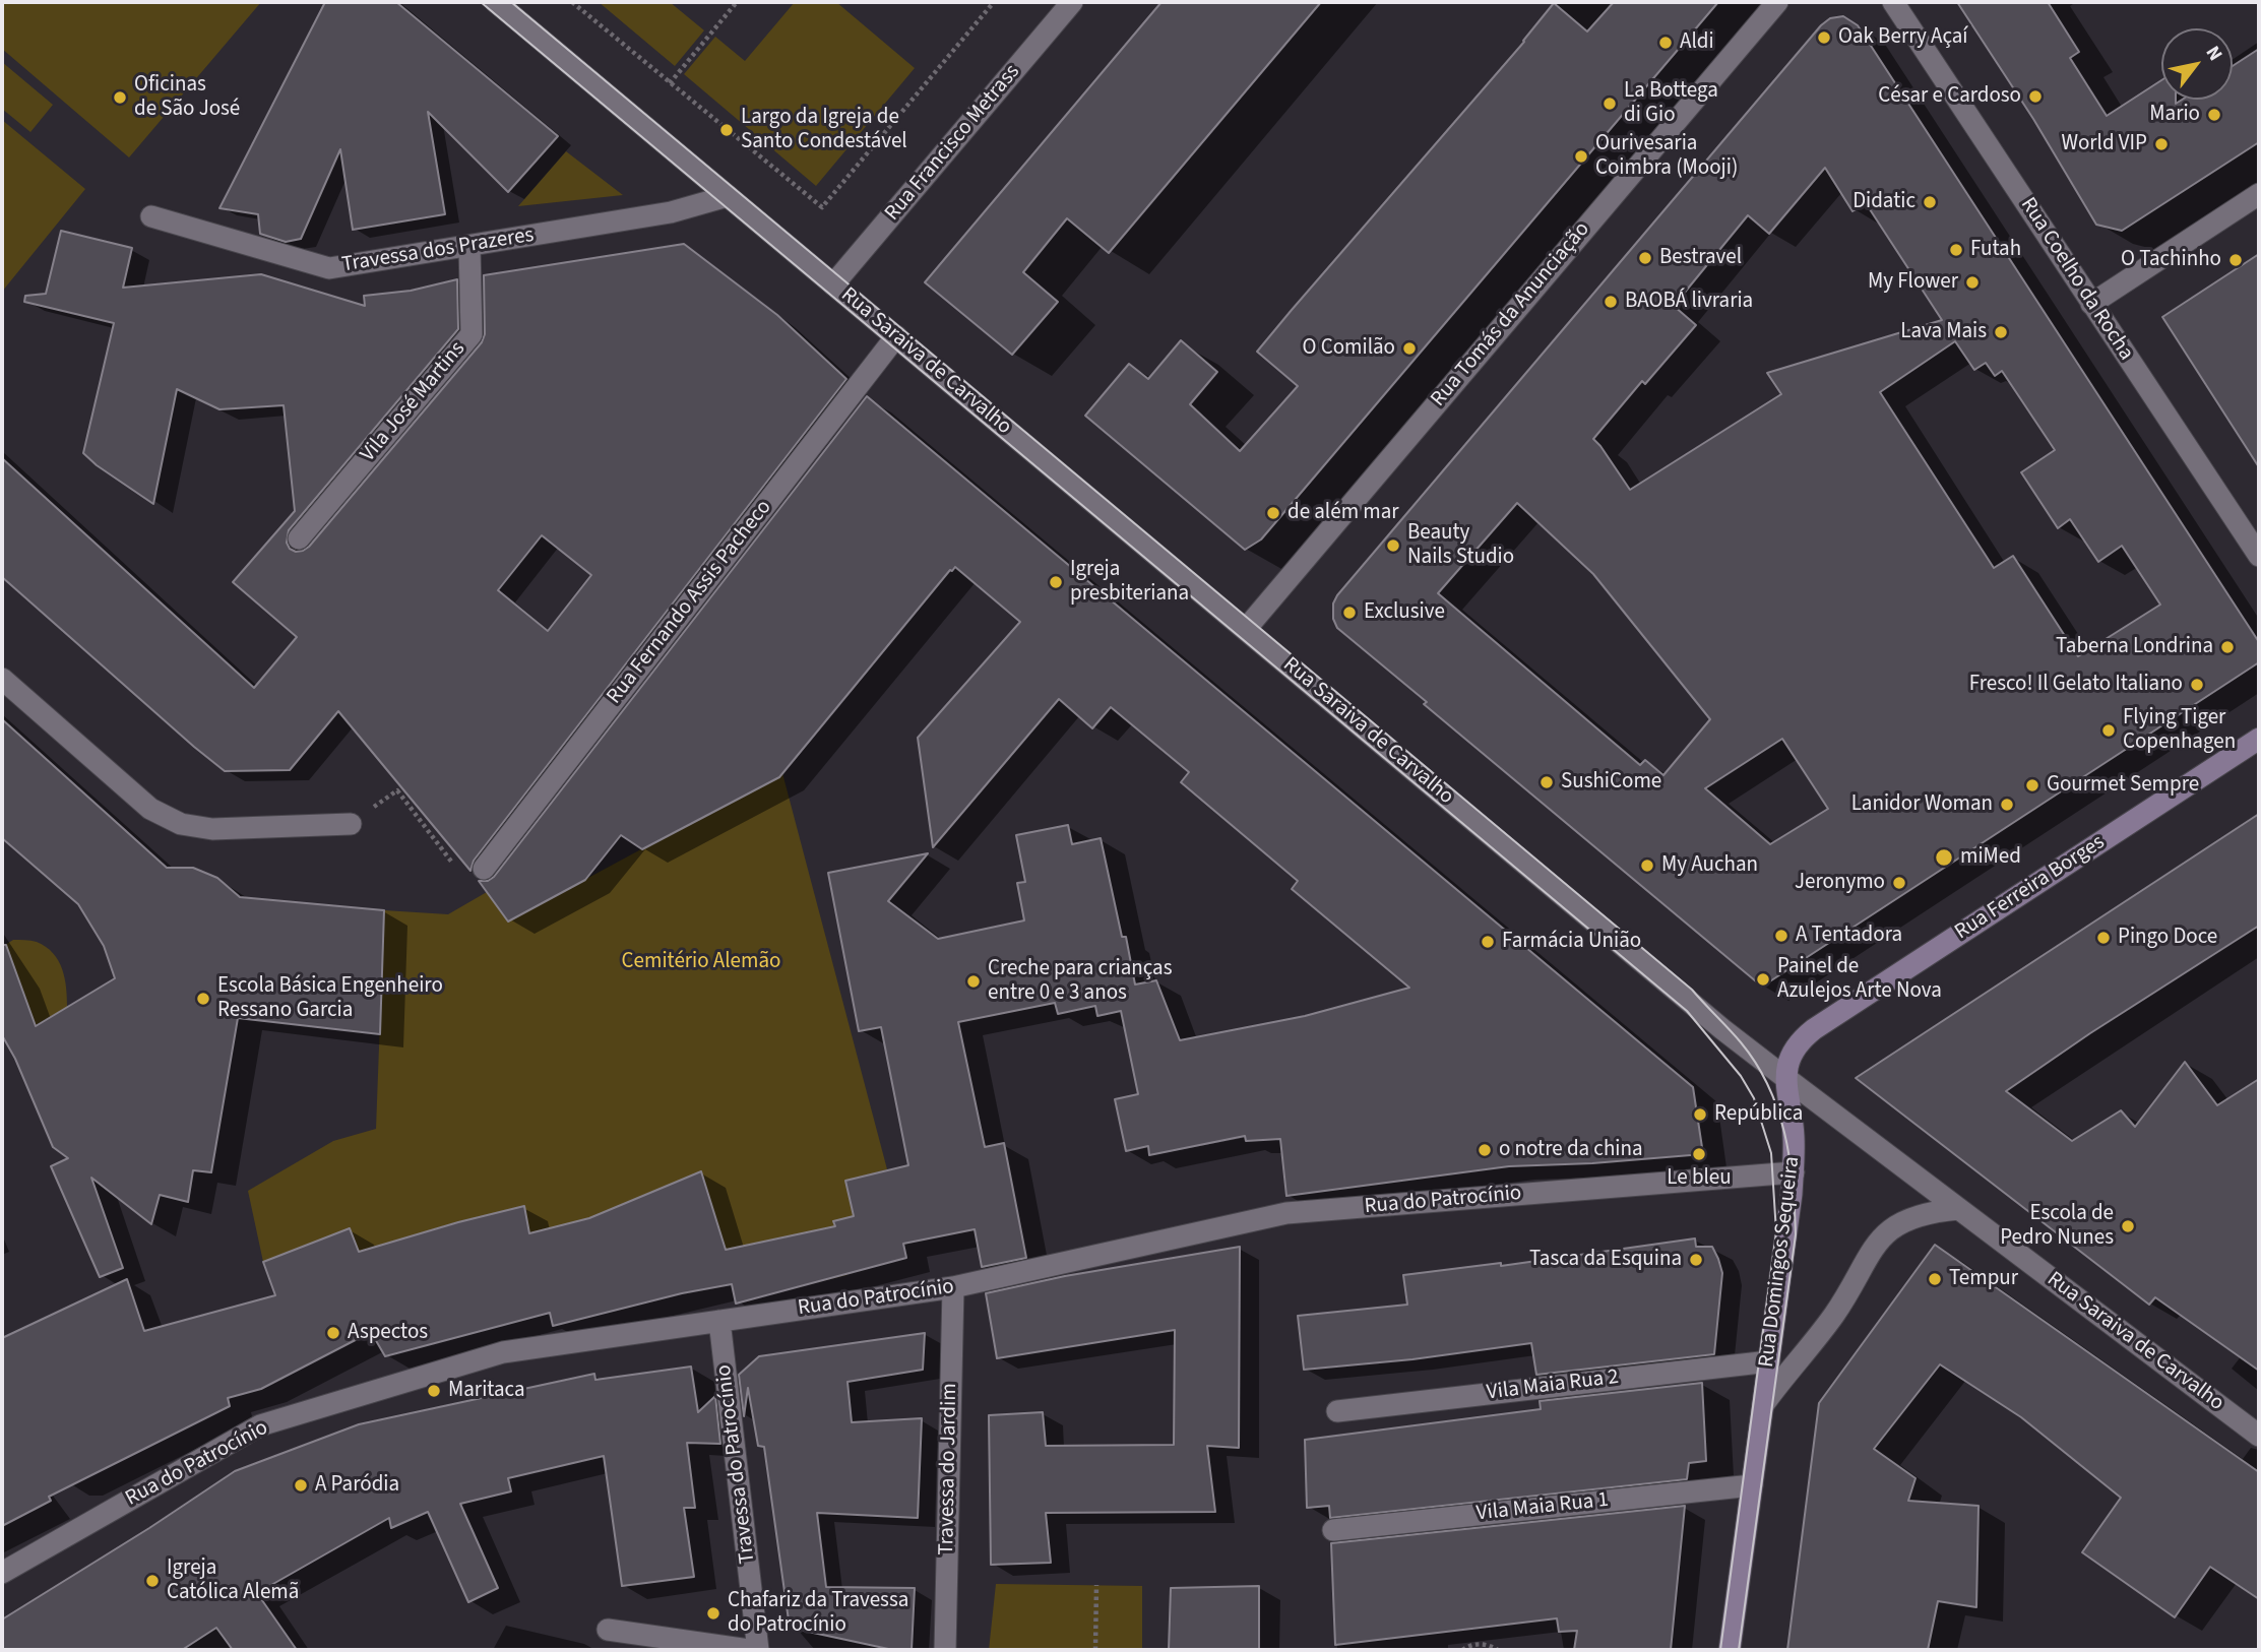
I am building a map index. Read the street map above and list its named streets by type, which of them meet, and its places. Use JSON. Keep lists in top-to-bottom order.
{
  "streets": {
    "main road": ["Rua Ferreira Borges", "Rua Domingos Sequeira"],
    "street": [
      "Rua Francisco Metrass",
      "Travessa dos Prazeres",
      "Rua Coelho da Rocha",
      "Rua Tomás da Anunciação",
      "Rua Saraiva de Carvalho",
      "Vila José Martins",
      "Rua Fernando Assis Pacheco",
      "Rua do Patrocínio",
      "Vila Maia Rua 2",
      "Travessa do Patrocínio",
      "Travessa do Jardim",
      "Vila Maia Rua 1"
    ]
  },
  "crossings": [
    ["Rua Francisco Metrass", "Rua Saraiva de Carvalho"],
    ["Travessa dos Prazeres", "Rua Saraiva de Carvalho"],
    ["Travessa dos Prazeres", "Vila José Martins"],
    ["Rua Tomás da Anunciação", "Rua Saraiva de Carvalho"],
    ["Rua Saraiva de Carvalho", "Rua Fernando Assis Pacheco"],
    ["Rua Saraiva de Carvalho", "Rua Ferreira Borges"],
    ["Rua Saraiva de Carvalho", "Rua Domingos Sequeira"],
    ["Rua Ferreira Borges", "Rua Domingos Sequeira"],
    ["Rua do Patrocínio", "Rua Domingos Sequeira"],
    ["Rua do Patrocínio", "Travessa do Patrocínio"],
    ["Rua do Patrocínio", "Travessa do Jardim"],
    ["Rua Domingos Sequeira", "Vila Maia Rua 2"],
    ["Rua Domingos Sequeira", "Vila Maia Rua 1"]
  ],
  "parks": ["Cemitério Alemão"],
  "places": [
    "Oak Berry Açaí",
    "Aldi",
    "César e Cardoso",
    "Oficinas de São José",
    "La Bottega di Gio",
    "Mario",
    "Largo da Igreja de Santo Condestável",
    "World VIP",
    "Ourivesaria Coimbra (Mooji)",
    "Didatic",
    "Futah",
    "Bestravel",
    "O Tachinho",
    "My Flower",
    "BAOBÁ livraria",
    "Lava Mais",
    "O Comilão",
    "de além mar",
    "Beauty Nails Studio",
    "Igreja presbiteriana",
    "Exclusive",
    "Taberna Londrina",
    "Fresco! Il Gelato Italiano",
    "Flying Tiger Copenhagen",
    "SushiCome",
    "Gourmet Sempre",
    "Lanidor Woman",
    "miMed",
    "My Auchan",
    "Jeronymo",
    "A Tentadora",
    "Pingo Doce",
    "Farmácia União",
    "Painel de Azulejos Arte Nova",
    "Creche para crianças entre 0 e 3 anos",
    "Escola Básica Engenheiro Ressano Garcia",
    "República",
    "o notre da china",
    "Le bleu",
    "Escola de Pedro Nunes",
    "Tasca da Esquina",
    "Tempur",
    "Aspectos",
    "Maritaca",
    "A Paródia",
    "Igreja Católica Alemã",
    "Chafariz da Travessa do Patrocínio"
  ],
  "north": "top right"
}
